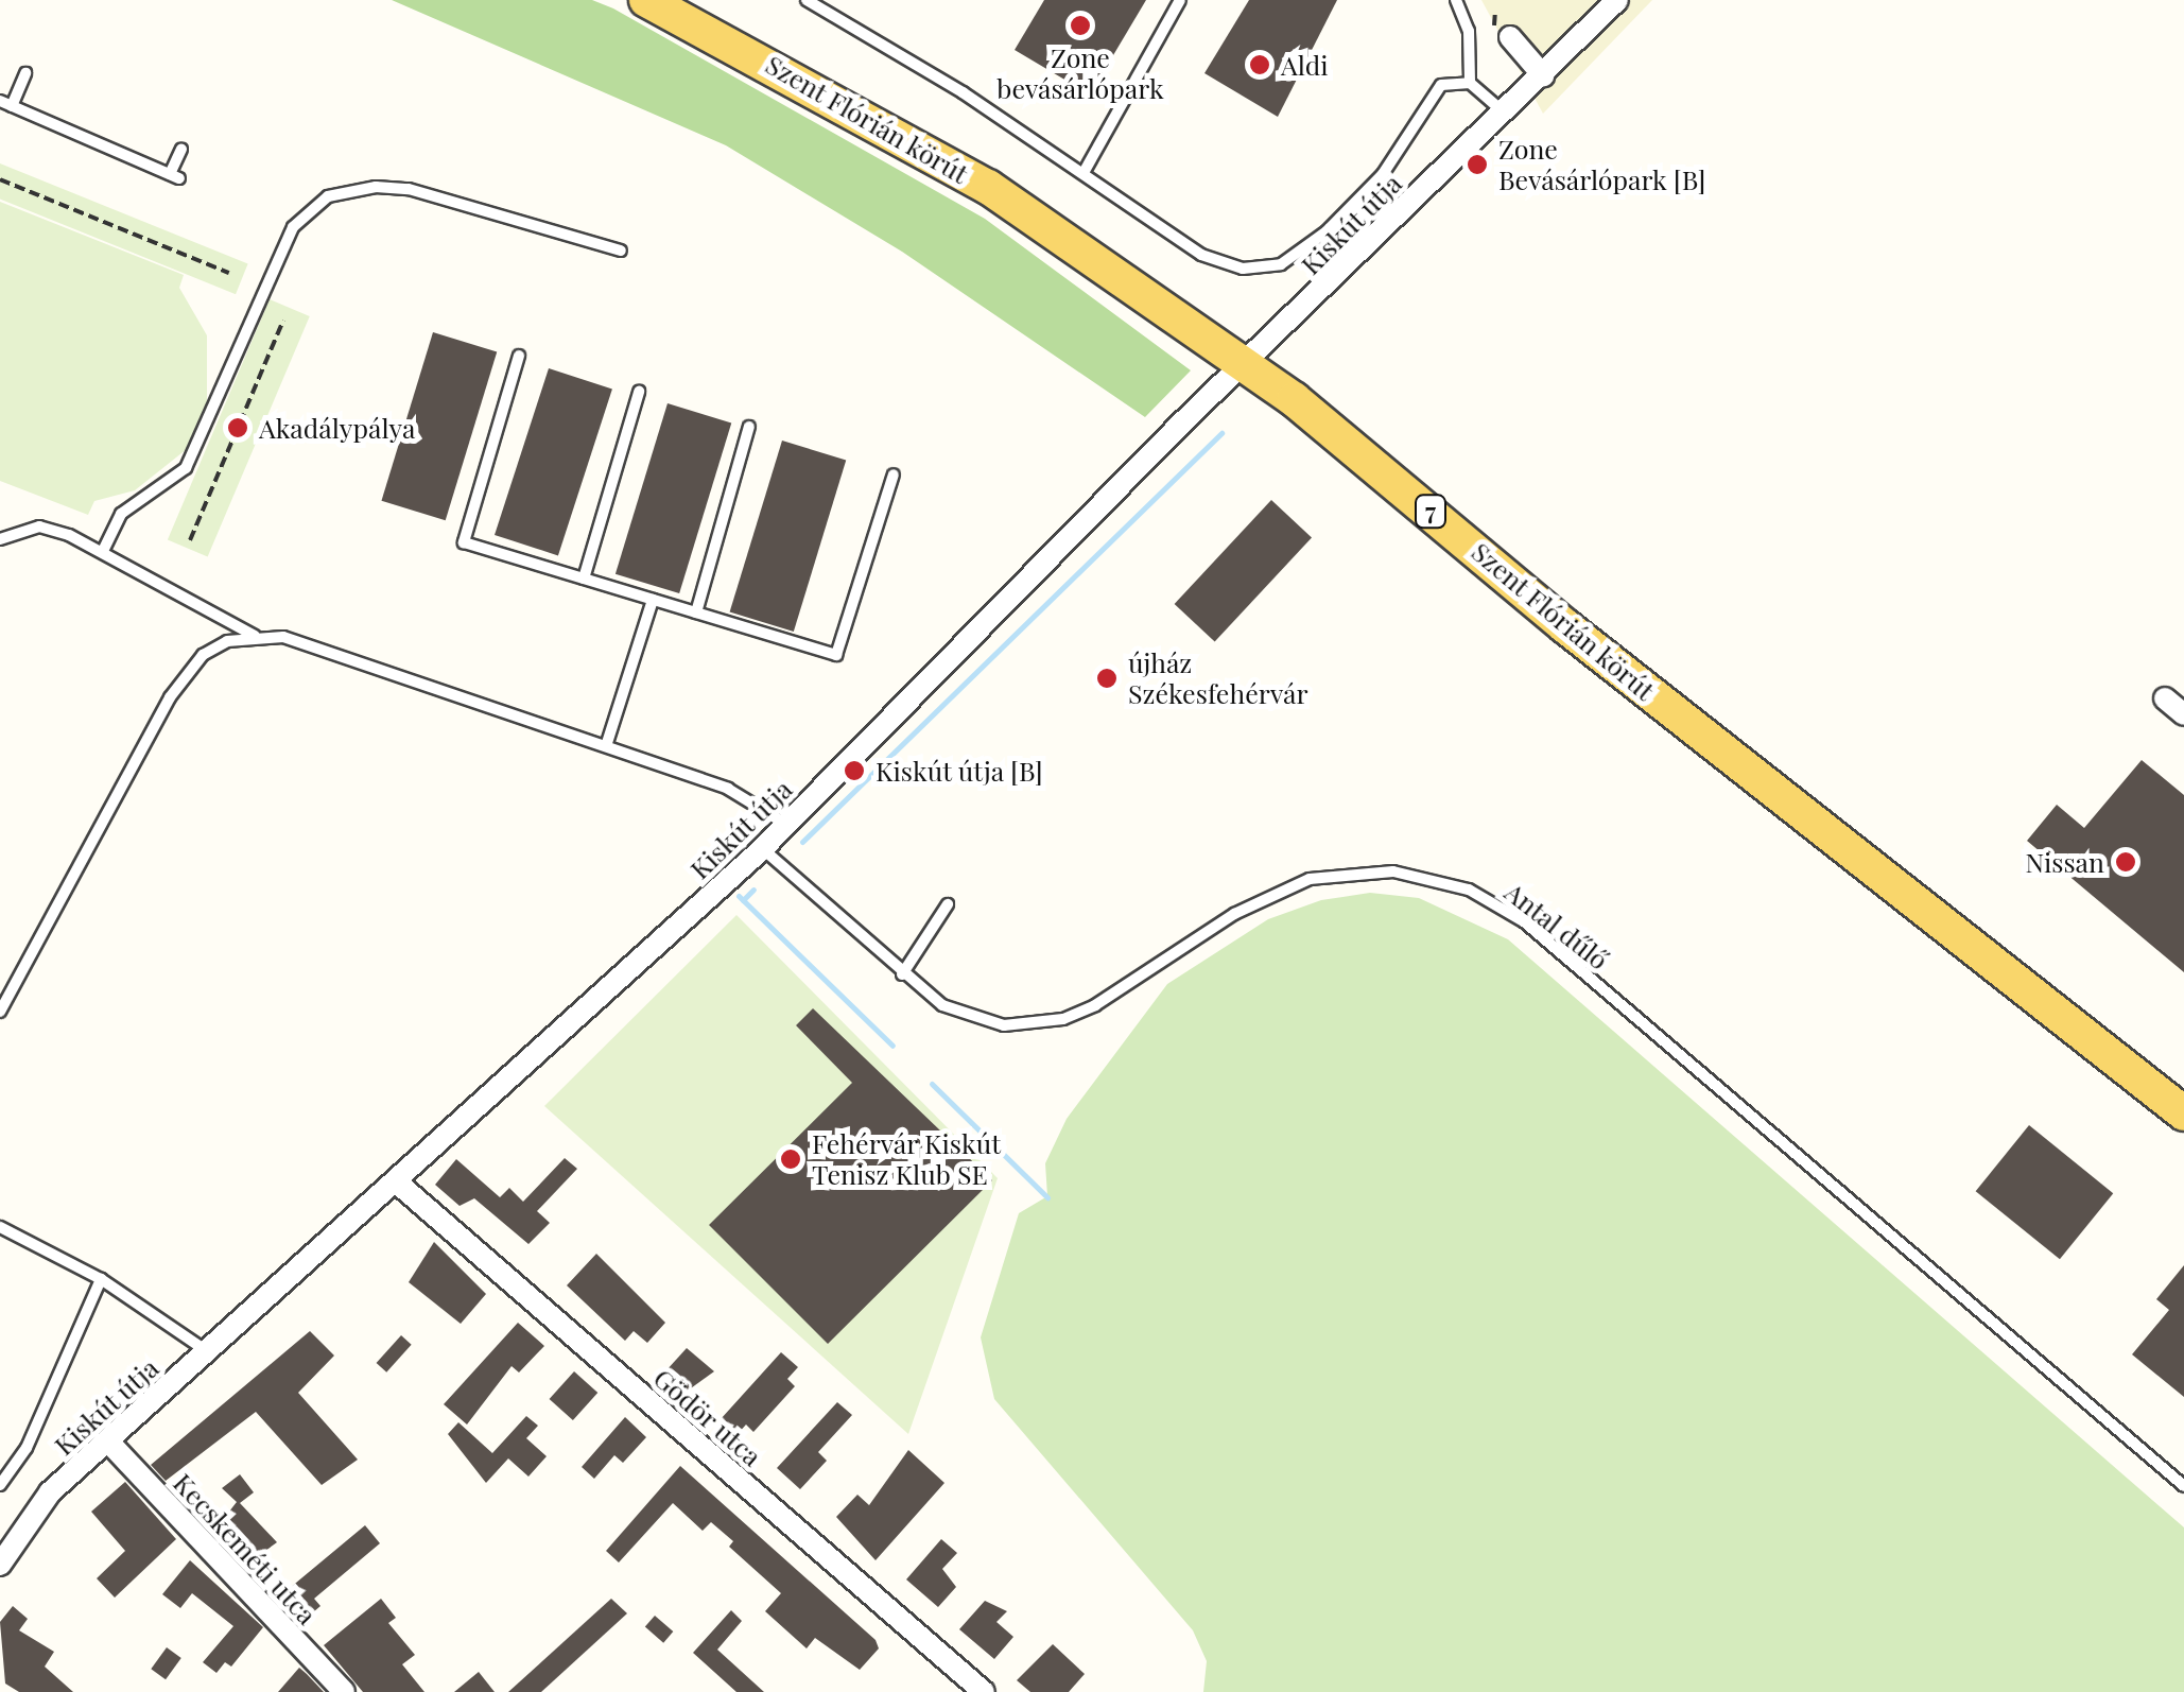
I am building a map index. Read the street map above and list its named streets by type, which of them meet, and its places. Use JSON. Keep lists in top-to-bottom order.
{
  "streets": {
    "main road": ["Szent Flórián körút", "7"],
    "street": ["Kiskút útja", "Gödör utca", "Kecskeméti utca"],
    "lane": ["Antal dűlő"]
  },
  "crossings": [
    ["Szent Flórián körút", "Kiskút útja"],
    ["Kiskút útja", "Antal dűlő"],
    ["Kiskút útja", "Gödör utca"],
    ["Kiskút útja", "Kecskeméti utca"]
  ],
  "places": [
    "Zone bevásárlópark",
    "Aldi",
    "Zone Bevásárlópark [B]",
    "Akadálypálya",
    "újház Székesfehérvár",
    "Kiskút útja [B]",
    "Nissan",
    "Fehérvár Kiskút Tenisz Klub SE"
  ]
}
